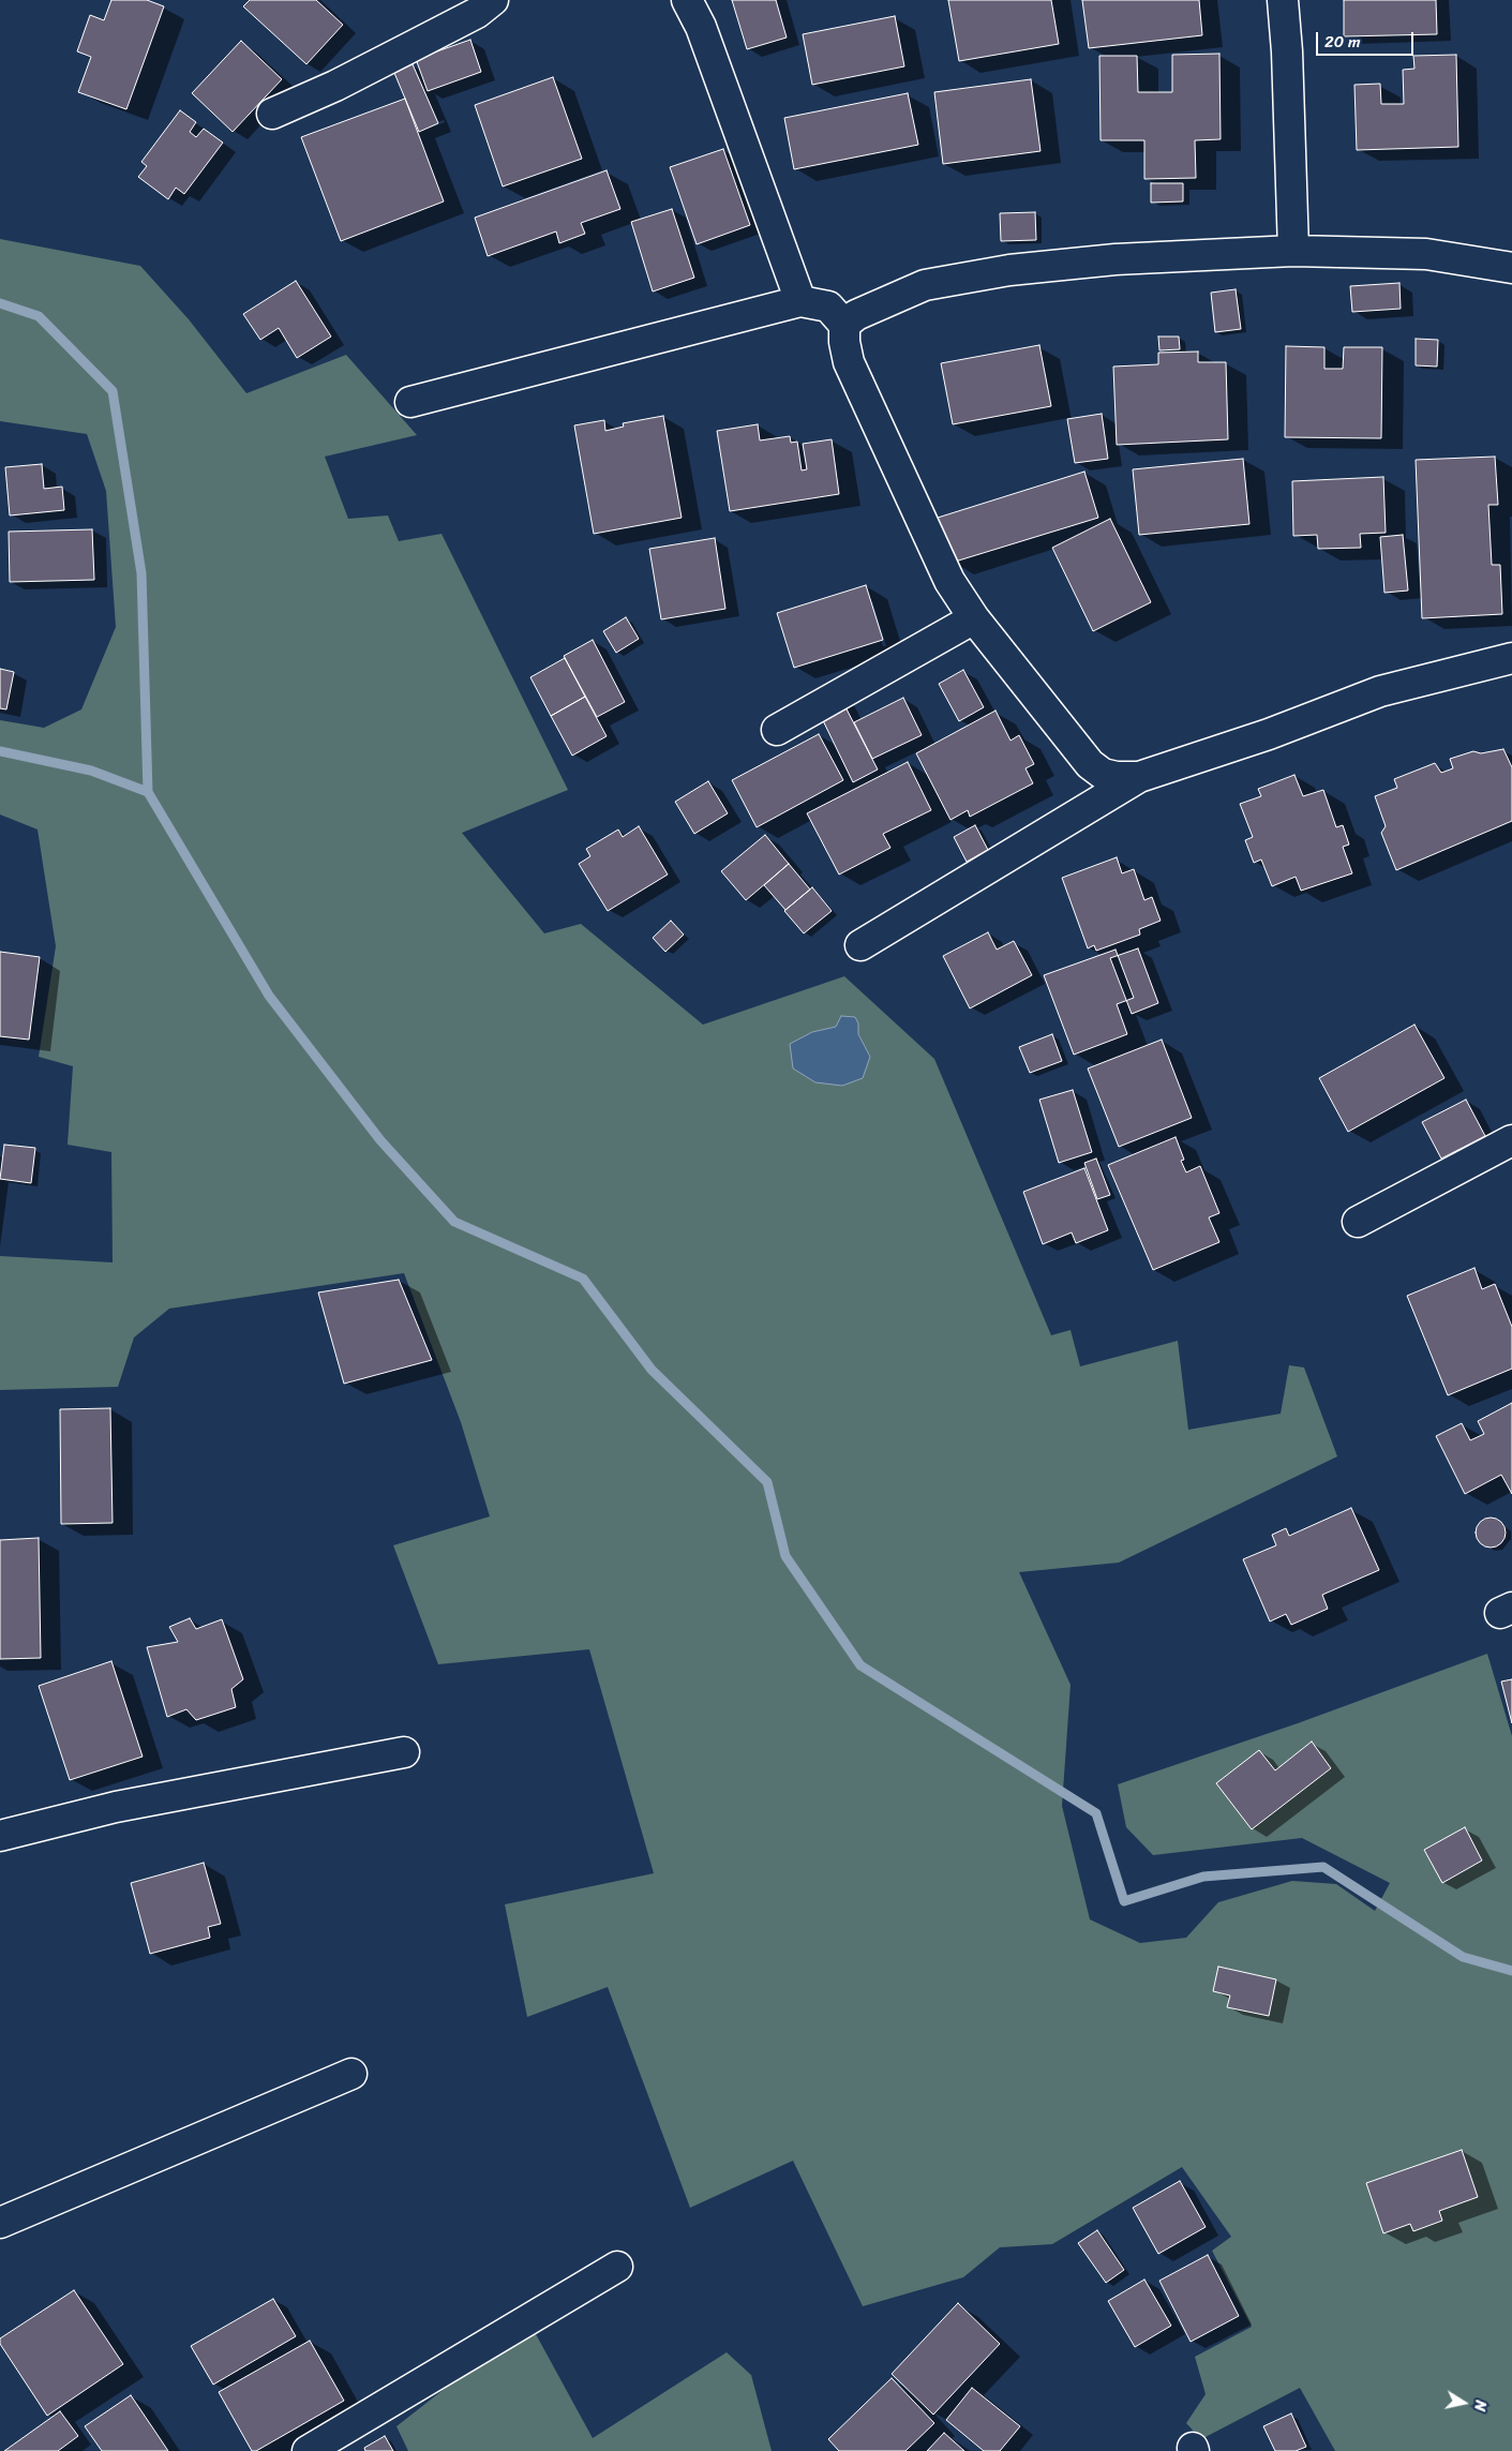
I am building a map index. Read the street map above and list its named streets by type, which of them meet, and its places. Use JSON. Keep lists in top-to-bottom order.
{
  "scale_bar": "20 m",
  "north": "right"
}
